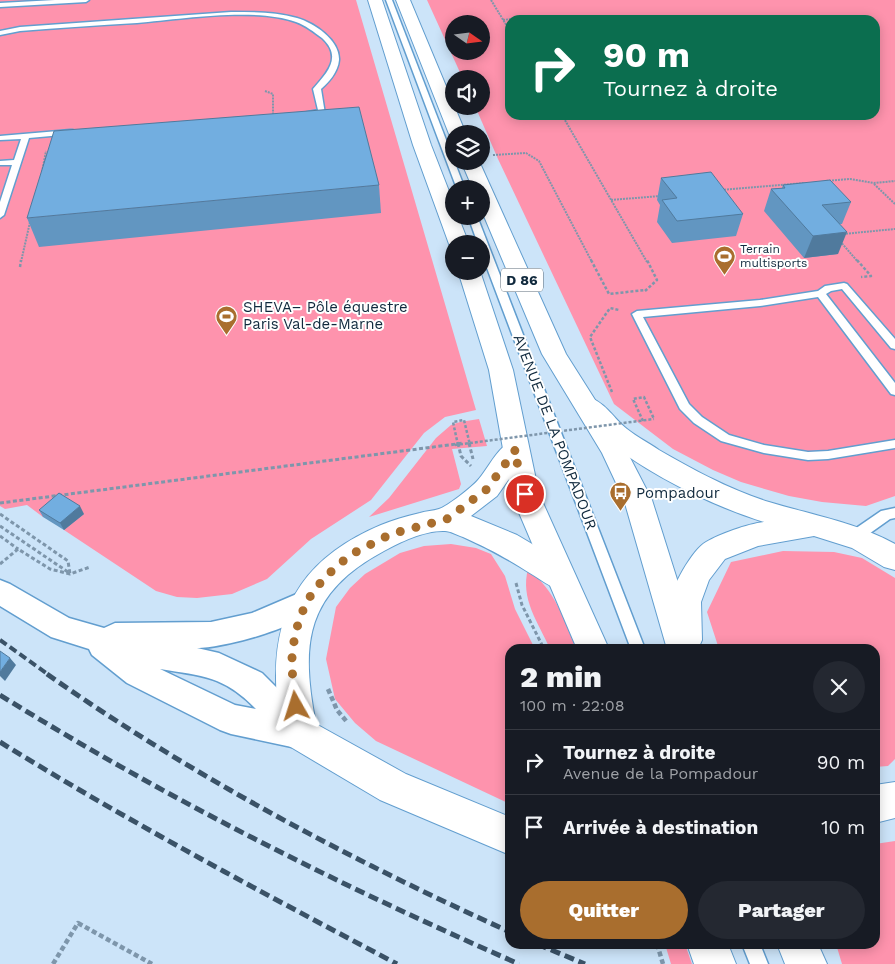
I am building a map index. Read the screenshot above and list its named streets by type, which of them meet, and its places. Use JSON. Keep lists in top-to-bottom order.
{
  "streets": {
    "main road": ["D 86", "AVENUE DE LA POMPADOUR"]
  },
  "places": {
    "sports": ["Terrain multisports", "SHEVA– Pôle équestre Paris Val-de-Marne"],
    "bus stop": ["Pompadour"]
  },
  "north": "right",
  "page": {
    "map_buttons": ["+", "−"],
    "turn": ["90 m", "Tournez à droite"],
    "heading": ["2 min", "100 m · 22:08"],
    "list": [
      {
        "name": "Tournez à droite",
        "note": "Avenue de la Pompadour",
        "value": "90 m"
      },
      {
        "name": "Arrivée à destination",
        "value": "10 m"
      }
    ],
    "buttons": ["Quitter", "Partager"]
  }
}
